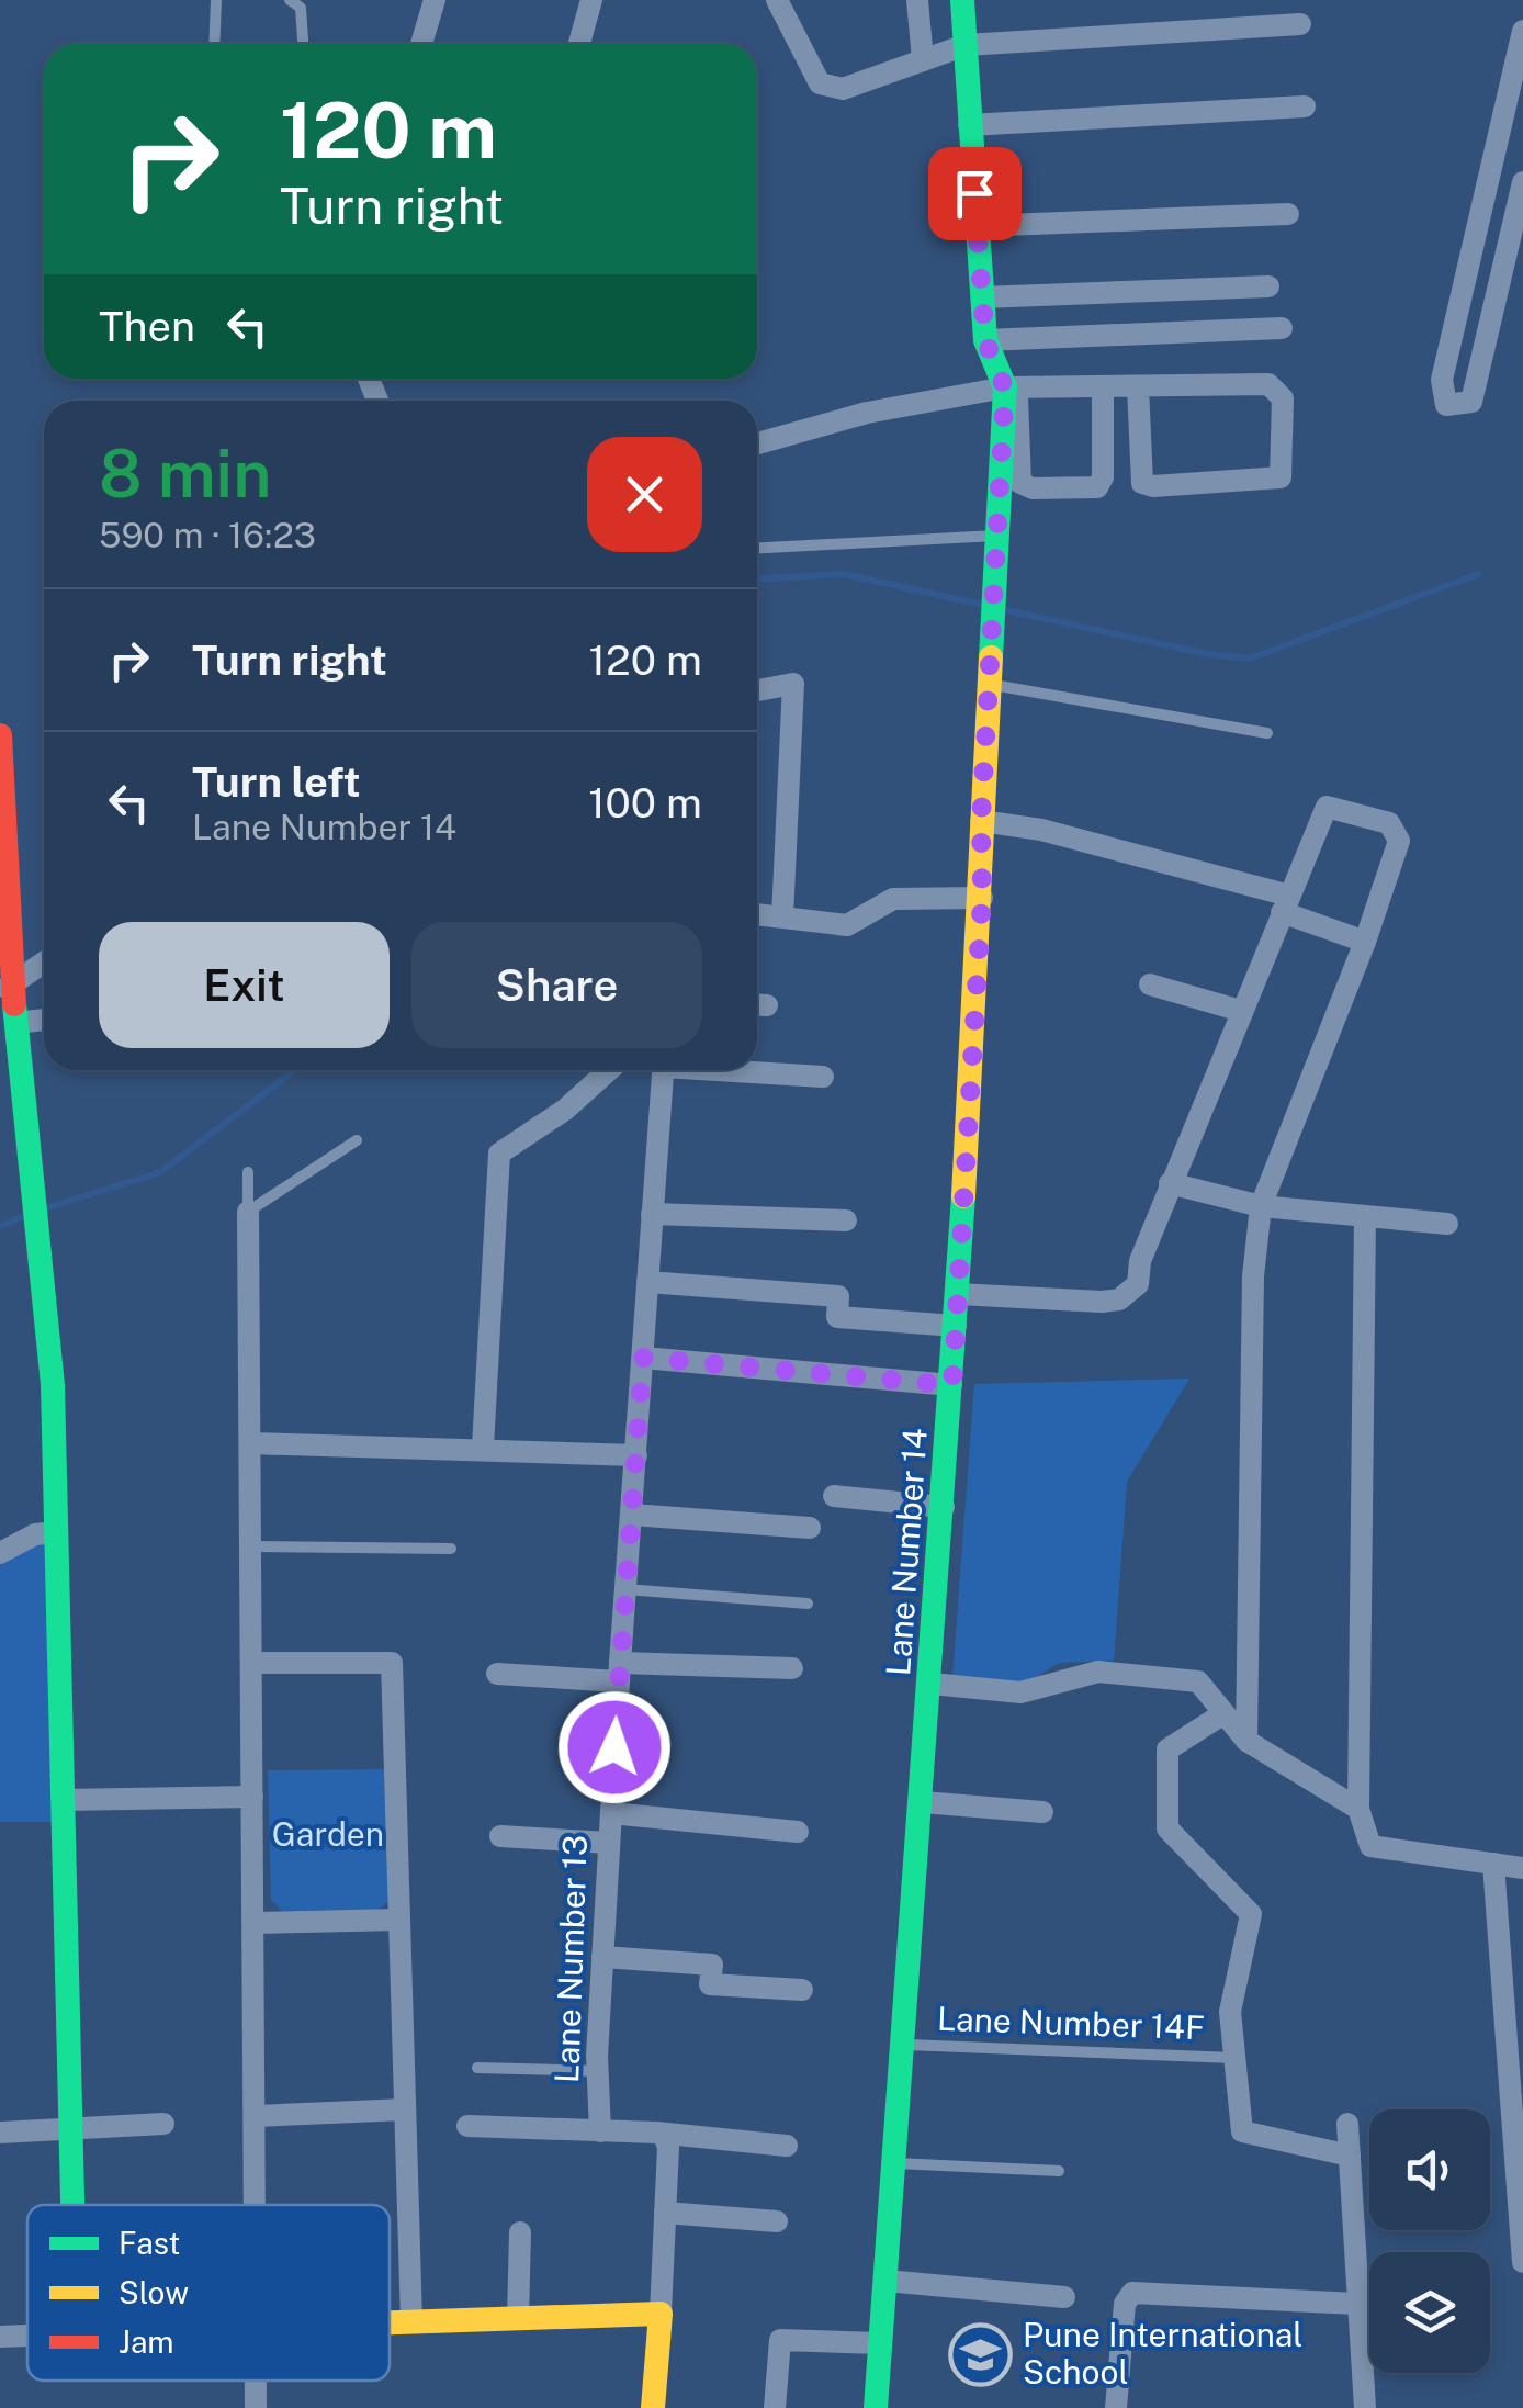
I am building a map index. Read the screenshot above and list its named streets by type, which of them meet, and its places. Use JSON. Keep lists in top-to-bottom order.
{
  "streets": {
    "street": ["Lane Number 14", "Lane Number 13"],
    "lane": ["Lane Number 14F"]
  },
  "crossings": [
    ["Lane Number 14", "Lane Number 14F"]
  ],
  "parks": ["Garden"],
  "places": {
    "school or university": ["Pune International School"]
  },
  "legend": ["Fast", "Slow", "Jam"],
  "page": {
    "turn": ["120 m", "Turn right"],
    "then": "Then",
    "heading": ["8 min", "590 m · 16:23"],
    "list": [
      {
        "name": "Turn right",
        "value": "120 m"
      },
      {
        "name": "Turn left",
        "note": "Lane Number 14",
        "value": "100 m"
      }
    ],
    "buttons": ["Exit", "Share"]
  }
}
